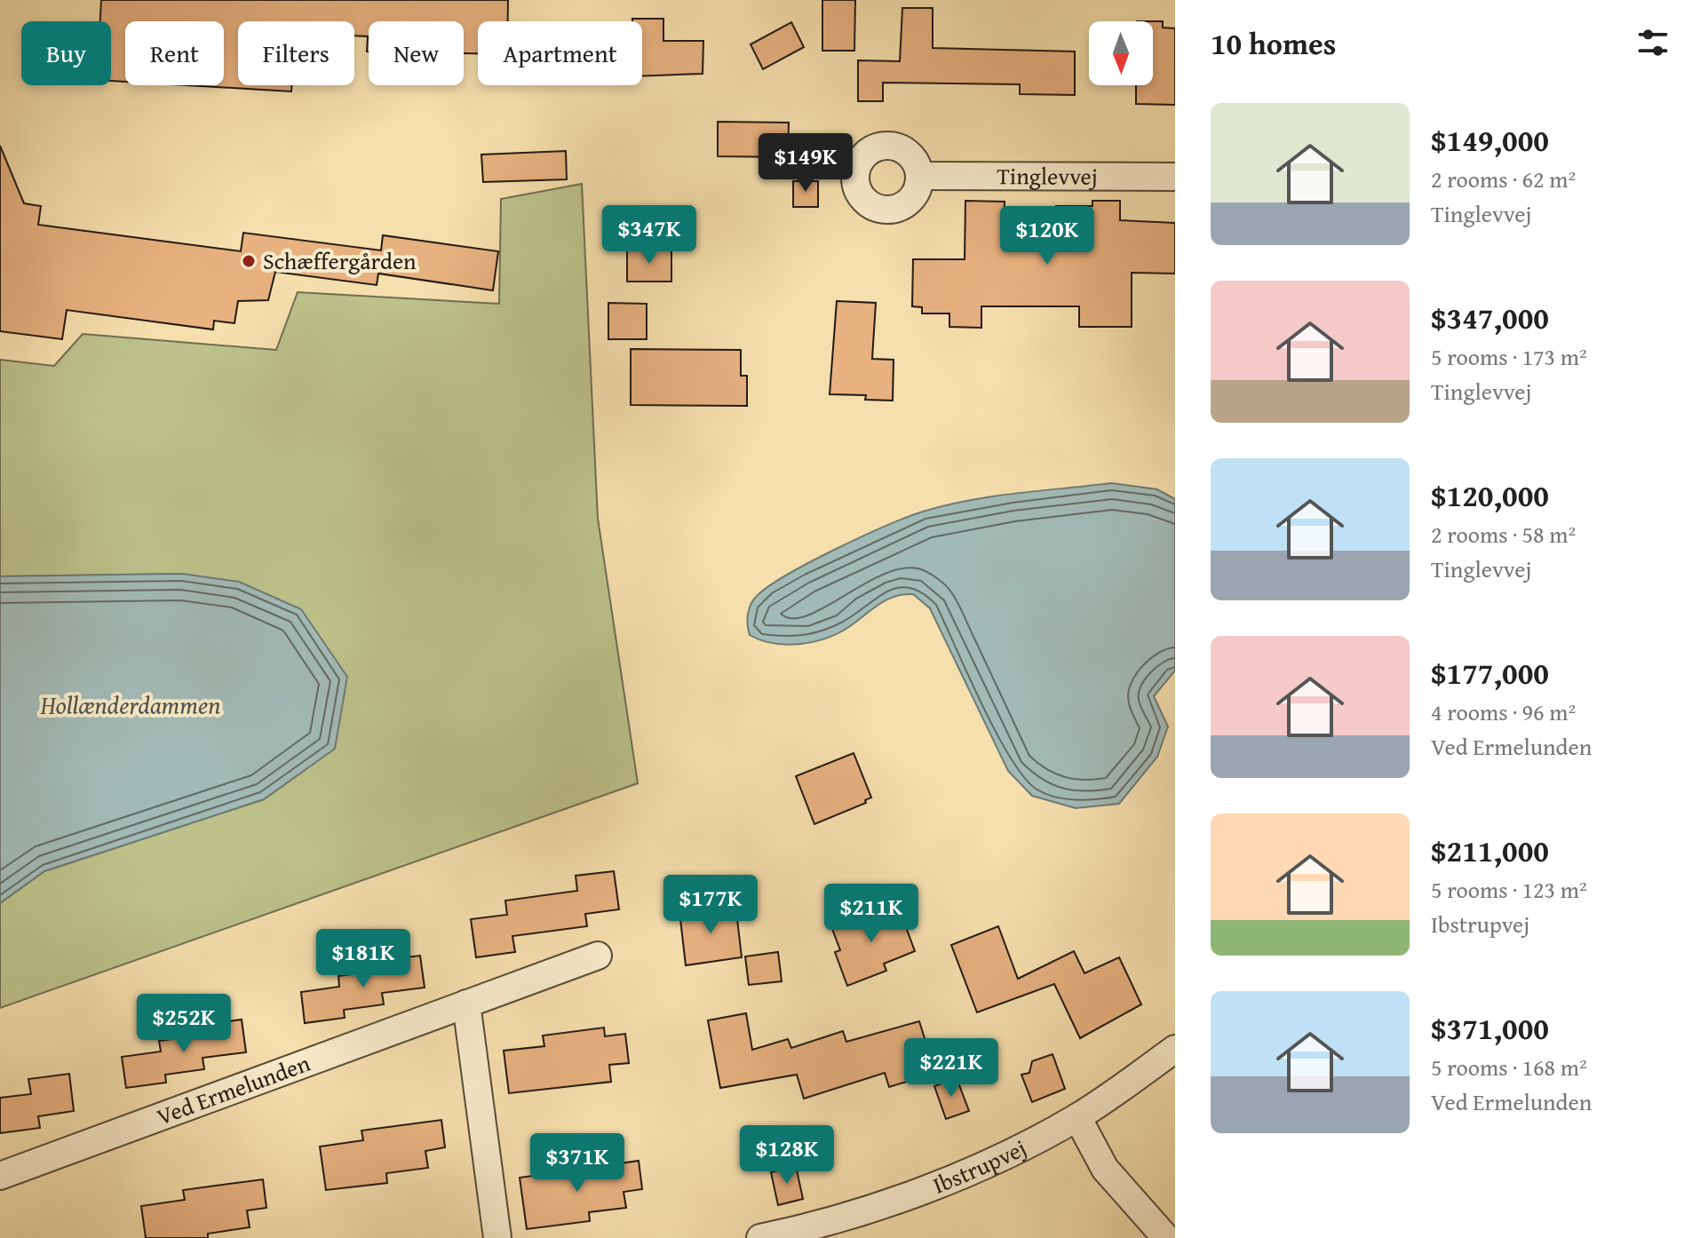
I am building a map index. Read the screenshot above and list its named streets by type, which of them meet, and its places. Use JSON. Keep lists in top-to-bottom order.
{
  "streets": {
    "street": ["Tinglevvej", "Ved Ermelunden", "Ibstrupvej"]
  },
  "water": ["Hollænderdammen"],
  "places": ["Schæffergården"],
  "north": "bottom",
  "page": {
    "heading": "10 homes",
    "chip": [
      "Buy",
      "Rent",
      "Filters",
      "New",
      "Apartment"
    ],
    "list": [
      {
        "name": "$149,000",
        "note": "2 rooms · 62 m² · Tinglevvej"
      },
      {
        "name": "$347,000",
        "note": "5 rooms · 173 m² · Tinglevvej"
      },
      {
        "name": "$120,000",
        "note": "2 rooms · 58 m² · Tinglevvej"
      },
      {
        "name": "$177,000",
        "note": "4 rooms · 96 m² · Ved Ermelunden"
      },
      {
        "name": "$211,000",
        "note": "5 rooms · 123 m² · Ibstrupvej"
      },
      {
        "name": "$371,000",
        "note": "5 rooms · 168 m² · Ved Ermelunden"
      }
    ],
    "price": [
      "$149K",
      "$347K",
      "$120K",
      "$177K",
      "$211K",
      "$181K",
      "$252K",
      "$221K",
      "$128K",
      "$371K"
    ]
  }
}
